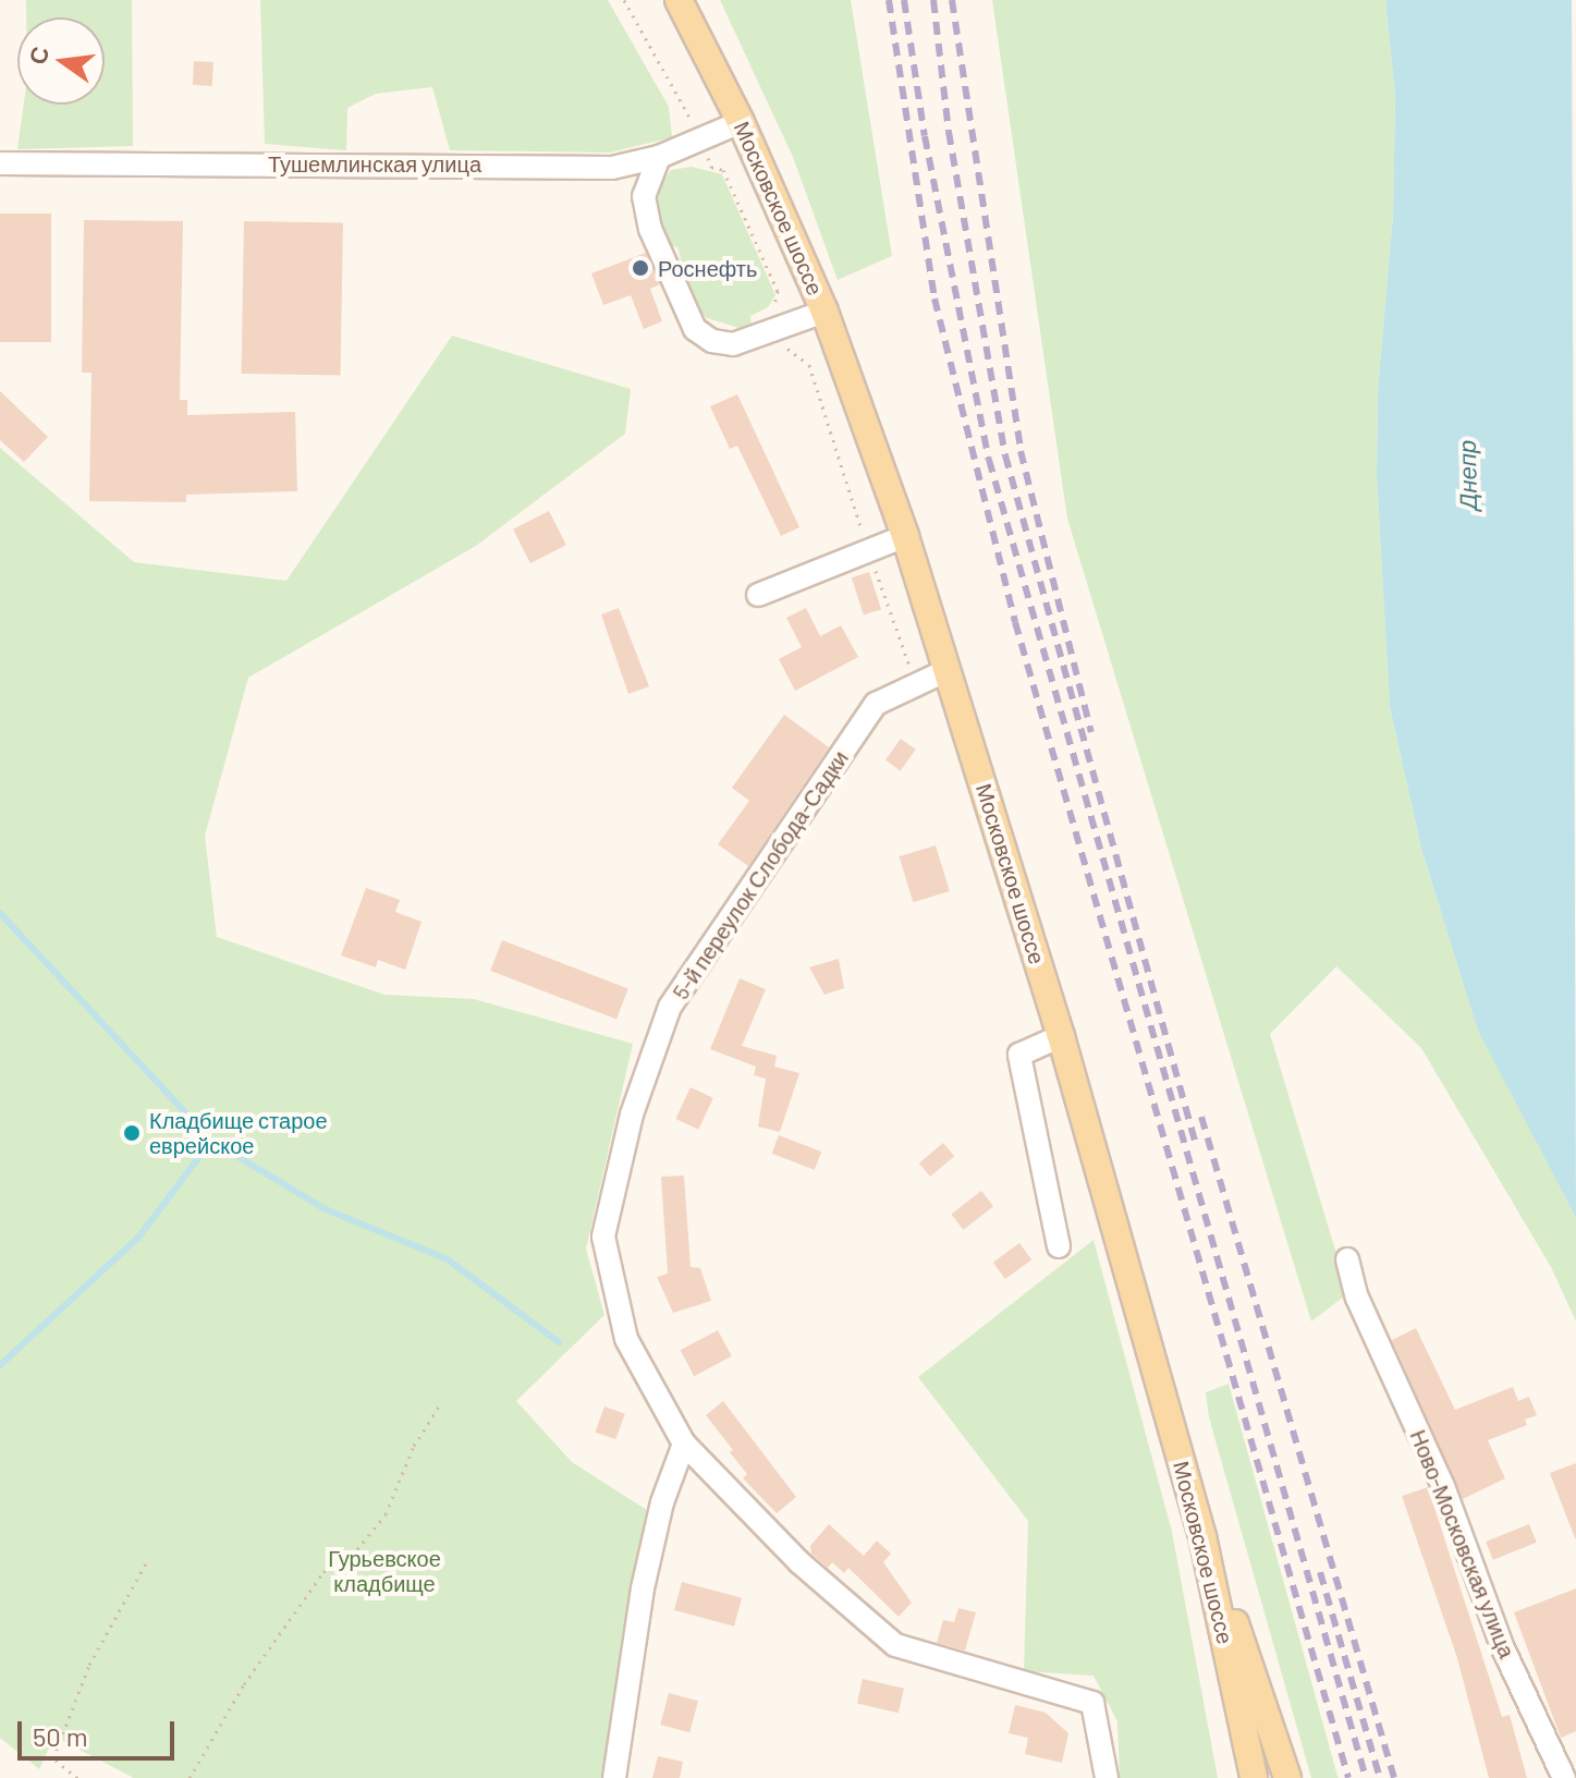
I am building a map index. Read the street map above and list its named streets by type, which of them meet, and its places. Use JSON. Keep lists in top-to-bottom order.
{
  "streets": {
    "main road": ["Московское шоссе"],
    "street": ["Тушемлинская улица", "5-й переулок Слобода-Садки", "Ново-Московская улица"]
  },
  "crossings": [
    ["Тушемлинская улица", "Московское шоссе"],
    ["Московское шоссе", "5-й переулок Слобода-Садки"]
  ],
  "water": ["Днепр"],
  "parks": ["Гурьевское кладбище"],
  "places": ["Роснефть", "Кладбище старое еврейское"],
  "scale_bar": "50 m",
  "north": "left"
}
